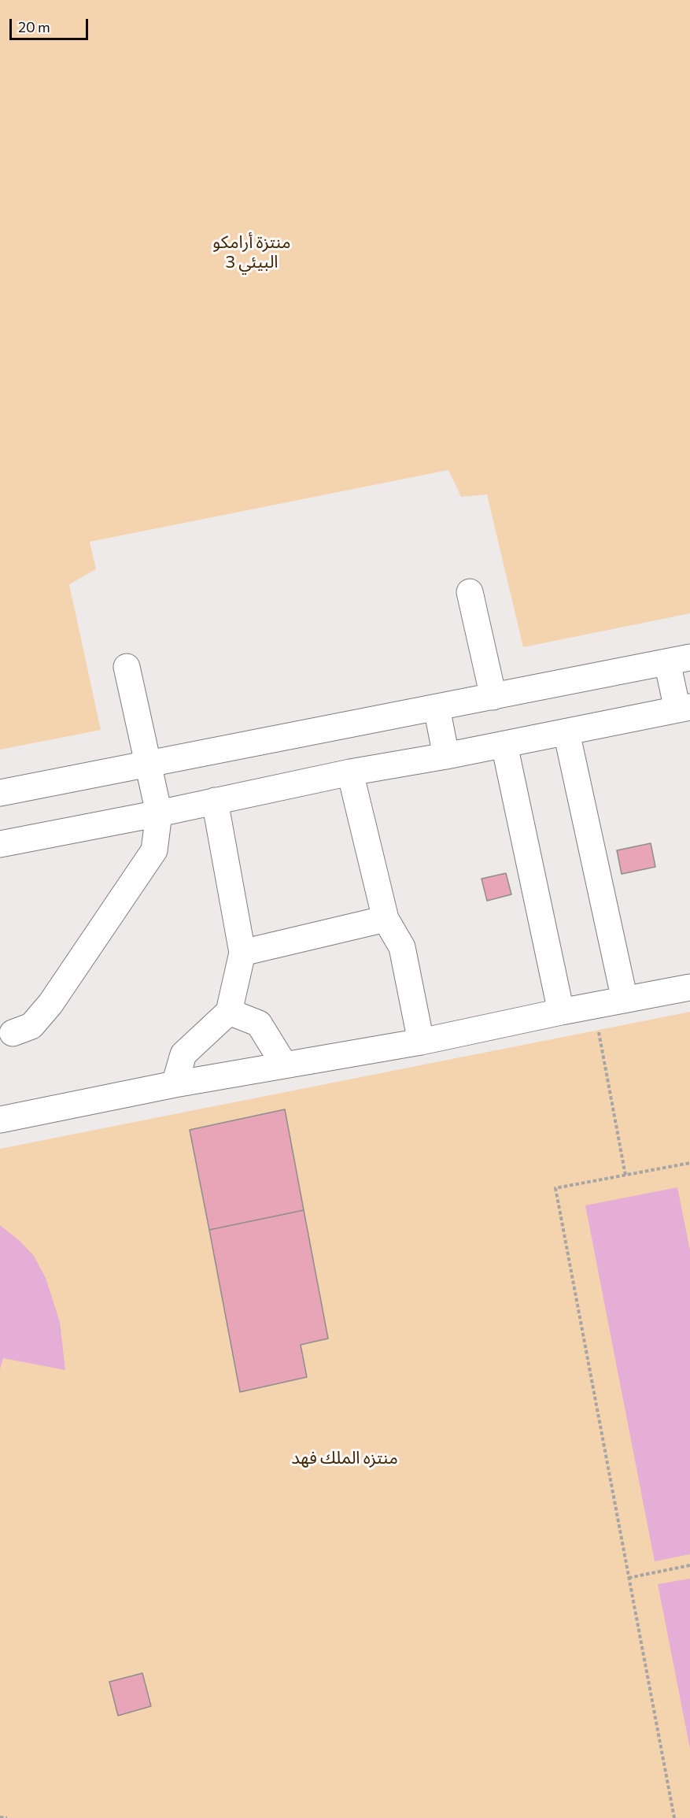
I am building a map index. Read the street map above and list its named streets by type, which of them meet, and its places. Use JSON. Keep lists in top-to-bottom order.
{
  "parks": ["منتزة أرامكو البيئي 3", "منتزه الملك فهد"],
  "scale_bar": "20 m"
}
